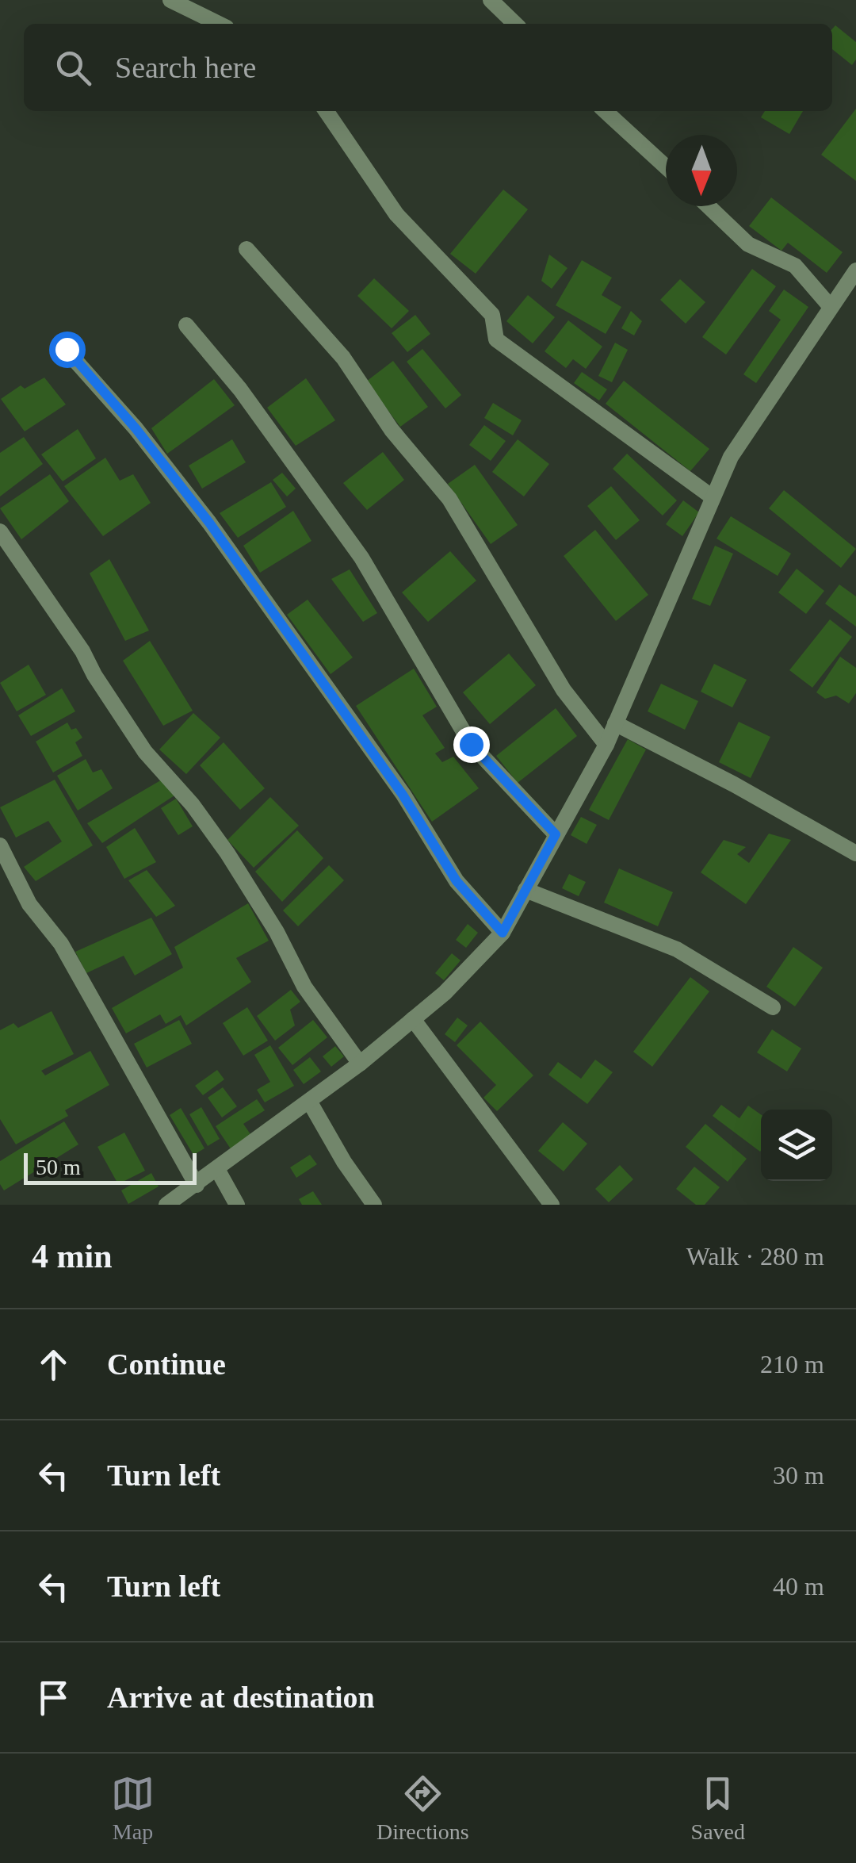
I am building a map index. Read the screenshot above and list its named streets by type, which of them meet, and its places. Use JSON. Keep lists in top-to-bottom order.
{
  "scale_bar": "50 m",
  "north": "bottom",
  "page": {
    "search": "Search here",
    "scale": "50 m",
    "heading": ["4 min", "Walk · 280 m"],
    "list": [
      ["Continue", "210 m"],
      ["Turn left", "30 m"],
      ["Turn left", "40 m"],
      "Arrive at destination"
    ],
    "nav": ["Map", "Directions", "Saved"]
  }
}
